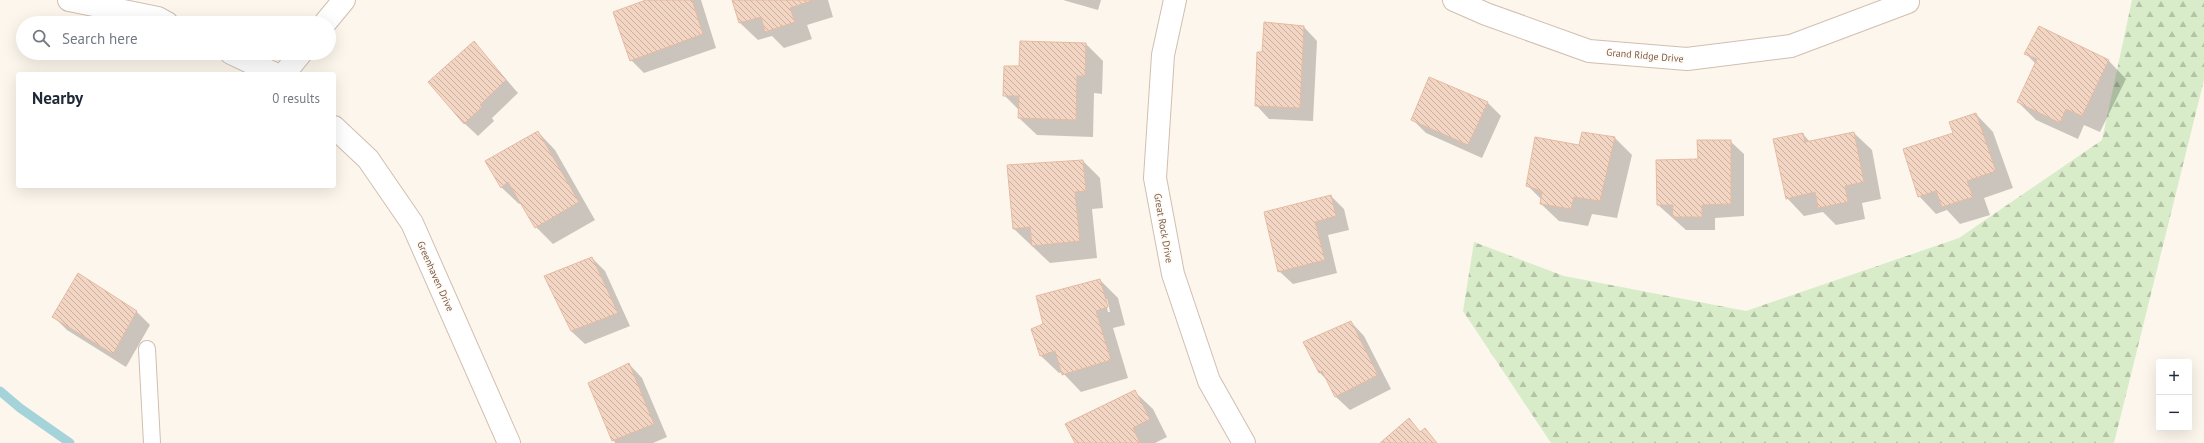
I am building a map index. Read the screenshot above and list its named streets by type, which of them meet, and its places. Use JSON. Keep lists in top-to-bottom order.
{
  "streets": {
    "street": ["Grand Ridge Drive", "Great Rock Drive", "Greenhaven Drive"]
  },
  "page": {
    "search": "Search here",
    "heading": ["Nearby", "0 results"],
    "map_buttons": ["+", "−"]
  }
}
